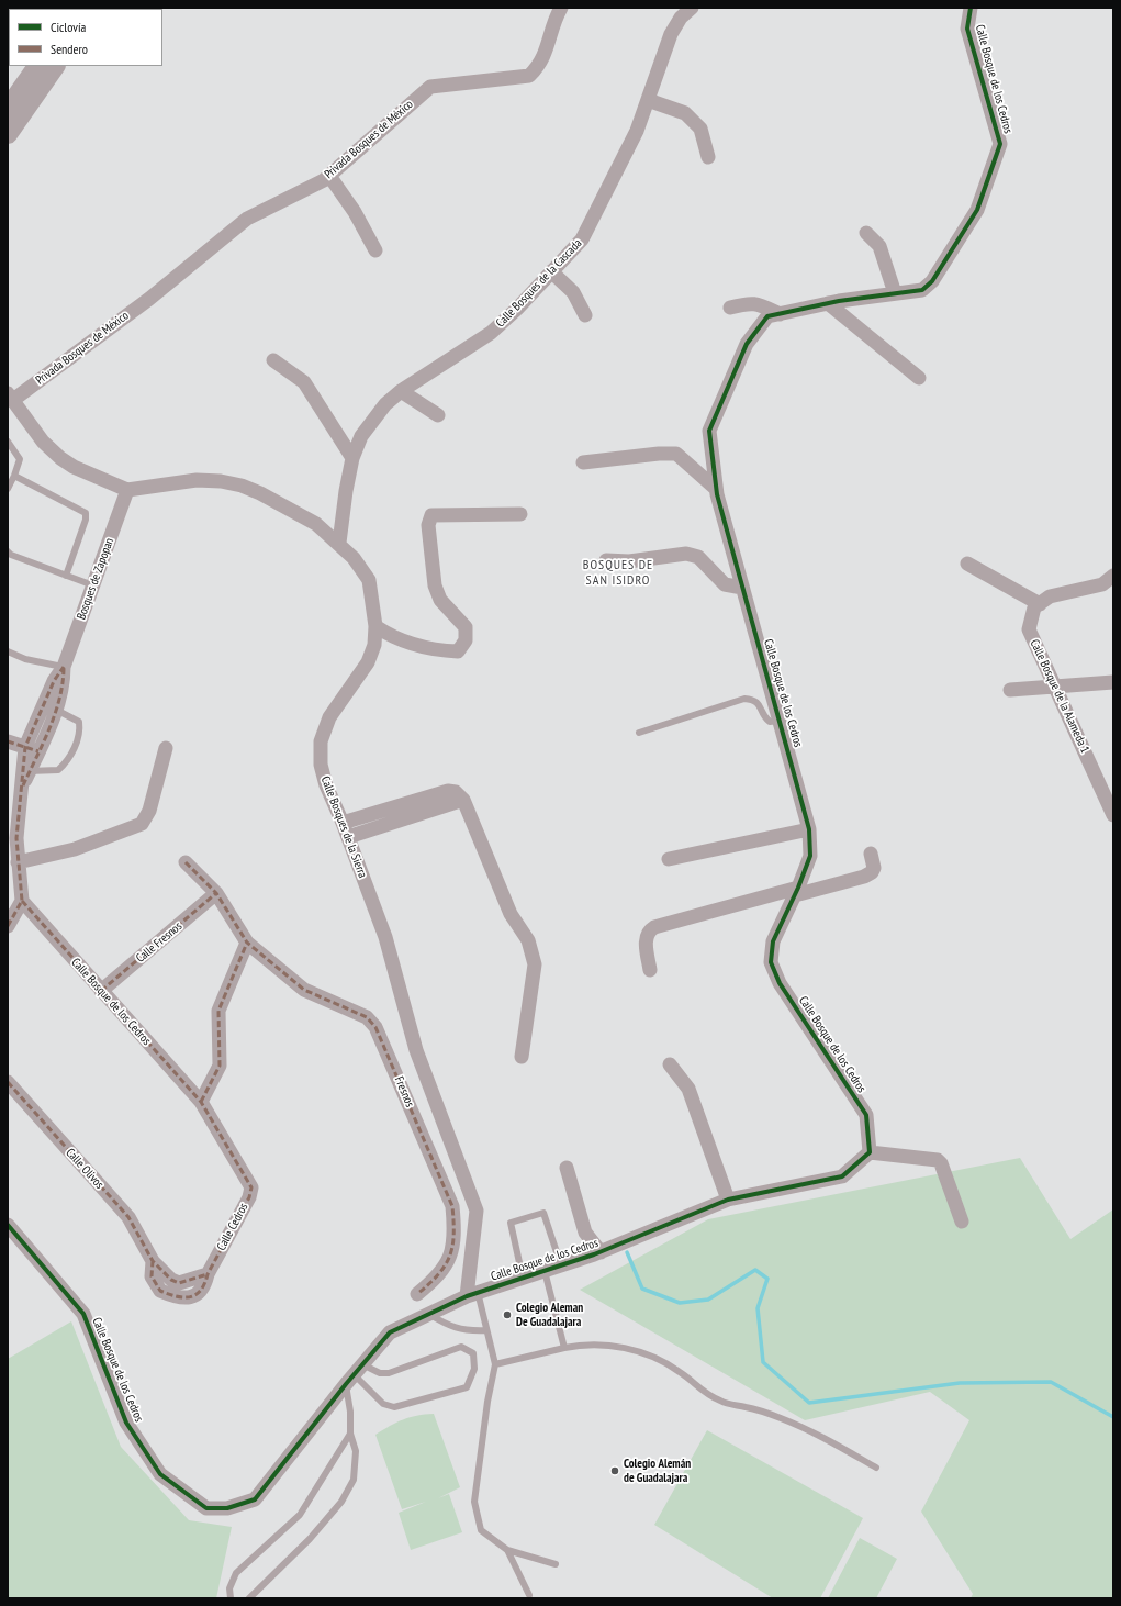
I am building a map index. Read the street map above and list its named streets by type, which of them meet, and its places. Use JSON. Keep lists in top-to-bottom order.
{
  "streets": {
    "street": [
      "Calle Bosque de los Cedros",
      "Privada Bosques de México",
      "Calle Bosques de la Cascada",
      "Bosques de Zapopan",
      "Calle Bosque de la Alameda 1",
      "Calle Bosques de la Sierra",
      "Calle Fresnos",
      "Fresnos",
      "Calle Olivos",
      "Calle Cedros"
    ]
  },
  "crossings": [
    ["Calle Bosque de los Cedros", "Bosques de Zapopan"],
    ["Calle Bosque de los Cedros", "Calle Bosques de la Sierra"],
    ["Calle Bosque de los Cedros", "Calle Fresnos"],
    ["Calle Bosque de los Cedros", "Calle Cedros"],
    ["Privada Bosques de México", "Calle Bosques de la Sierra"],
    ["Calle Bosques de la Cascada", "Calle Bosques de la Sierra"],
    ["Bosques de Zapopan", "Calle Bosques de la Sierra"],
    ["Calle Fresnos", "Fresnos"],
    ["Calle Olivos", "Calle Cedros"]
  ],
  "districts": ["BOSQUES DE SAN ISIDRO"],
  "places": ["Colegio Aleman De Guadalajara", "Colegio Alemán de Guadalajara"],
  "legend": ["Ciclovía", "Sendero"]
}
